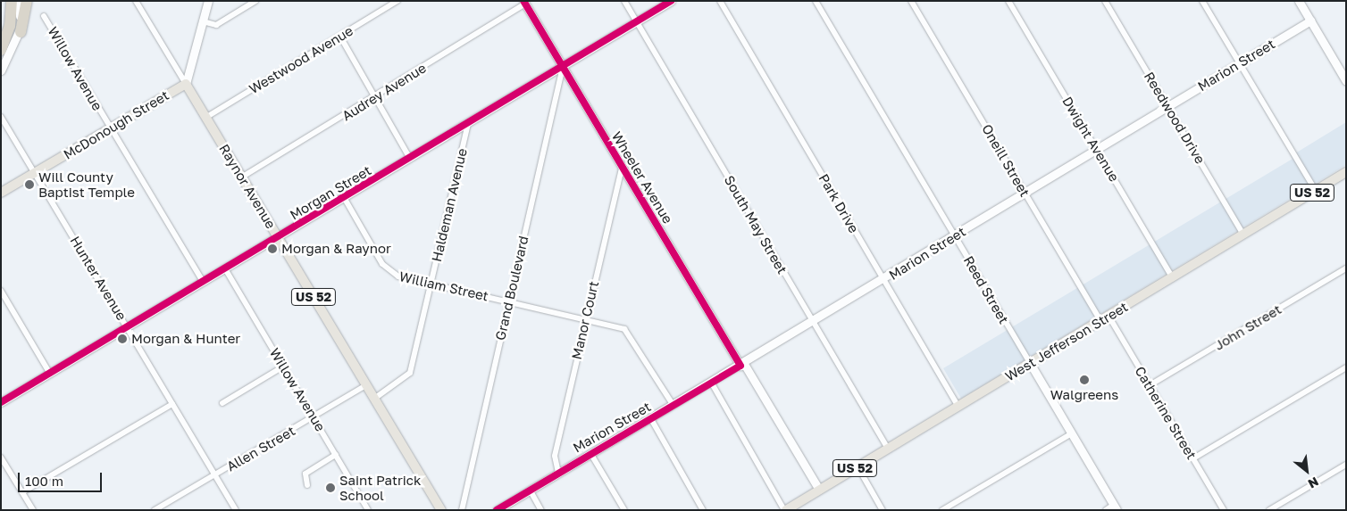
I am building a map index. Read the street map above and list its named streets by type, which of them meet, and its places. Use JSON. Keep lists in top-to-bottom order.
{
  "streets": {
    "main road": [
      "McDonough Street",
      "Raynor Avenue",
      "US 52",
      "West Jefferson Street"
    ],
    "street": [
      "Westwood Avenue",
      "Marion Street",
      "Willow Avenue",
      "Audrey Avenue",
      "Reedwood Drive",
      "Dwight Avenue",
      "Oneill Street",
      "Wheeler Avenue",
      "Morgan Street",
      "Park Drive",
      "Haldeman Avenue",
      "South May Street",
      "Hunter Avenue",
      "William Street",
      "Grand Boulevard",
      "Reed Street",
      "Manor Court",
      "John Street",
      "Catherine Street",
      "Allen Street"
    ]
  },
  "crossings": [
    ["Westwood Avenue", "Raynor Avenue"],
    ["Marion Street", "Reedwood Drive"],
    ["Marion Street", "Dwight Avenue"],
    ["Marion Street", "Oneill Street"],
    ["Marion Street", "Wheeler Avenue"],
    ["Marion Street", "Park Drive"],
    ["Marion Street", "South May Street"],
    ["Marion Street", "William Street"],
    ["Marion Street", "Reed Street"],
    ["Marion Street", "Manor Court"],
    ["Willow Avenue", "McDonough Street"],
    ["Willow Avenue", "Morgan Street"],
    ["Willow Avenue", "Allen Street"],
    ["Audrey Avenue", "Wheeler Avenue"],
    ["Audrey Avenue", "Raynor Avenue"],
    ["Reedwood Drive", "West Jefferson Street"],
    ["McDonough Street", "Raynor Avenue"],
    ["McDonough Street", "Hunter Avenue"],
    ["Dwight Avenue", "West Jefferson Street"],
    ["Oneill Street", "West Jefferson Street"],
    ["Oneill Street", "Catherine Street"],
    ["Wheeler Avenue", "Morgan Street"],
    ["Wheeler Avenue", "Grand Boulevard"],
    ["Wheeler Avenue", "Manor Court"],
    ["Wheeler Avenue", "West Jefferson Street"],
    ["Raynor Avenue", "Morgan Street"],
    ["Raynor Avenue", "Haldeman Avenue"],
    ["Raynor Avenue", "Allen Street"],
    ["Morgan Street", "Haldeman Avenue"],
    ["Morgan Street", "South May Street"],
    ["Morgan Street", "Hunter Avenue"],
    ["Morgan Street", "William Street"],
    ["Morgan Street", "Grand Boulevard"],
    ["Park Drive", "West Jefferson Street"],
    ["Haldeman Avenue", "William Street"],
    ["South May Street", "West Jefferson Street"],
    ["Hunter Avenue", "Allen Street"],
    ["William Street", "Grand Boulevard"],
    ["William Street", "Manor Court"],
    ["Reed Street", "West Jefferson Street"],
    ["John Street", "Catherine Street"],
    ["West Jefferson Street", "Catherine Street"]
  ],
  "places": [
    "Will County Baptist Temple",
    "Morgan & Raynor",
    "Morgan & Hunter",
    "Walgreens",
    "Saint Patrick School"
  ],
  "scale_bar": "100 m",
  "north": "bottom right"
}
